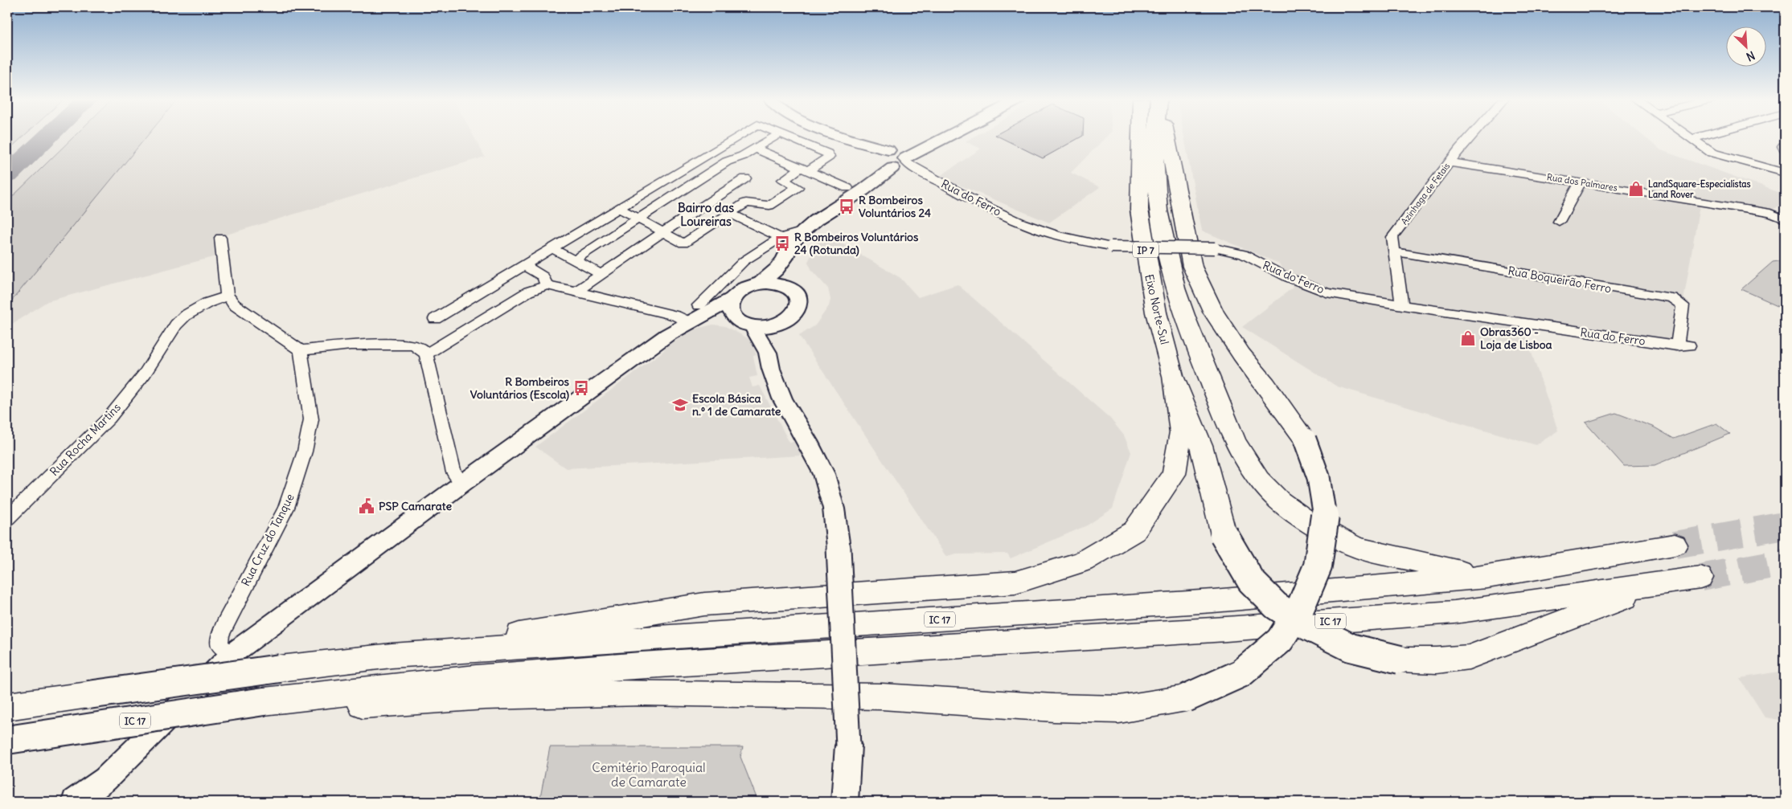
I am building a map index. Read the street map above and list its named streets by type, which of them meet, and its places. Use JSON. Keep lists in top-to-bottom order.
{
  "streets": {
    "highway": ["IP 7", "Eixo Norte-Sul", "IC 17"],
    "street": [
      "Rua dos Palmares",
      "Azinhaga de Fetais",
      "Rua do Ferro",
      "Rua Boqueirão Ferro",
      "Rua Rocha Martins",
      "Rua Cruz do Tanque"
    ]
  },
  "crossings": [
    ["Rua dos Palmares", "Azinhaga de Fetais"],
    ["Azinhaga de Fetais", "Rua do Ferro"],
    ["Azinhaga de Fetais", "Rua Boqueirão Ferro"],
    ["Rua do Ferro", "Rua Boqueirão Ferro"]
  ],
  "districts": ["Bairro das Loureiras"],
  "parks": ["Cemitério Paroquial de Camarate"],
  "places": {
    "shop": ["LandSquare-Especialistas Land Rover", "Obras360 - Loja de Lisboa"],
    "bus stop": ["R Bombeiros Voluntários 24", "R Bombeiros Voluntários 24 (Rotunda)", "R Bombeiros Voluntários (Escola)"],
    "school or university": ["Escola Básica n.º 1 de Camarate"],
    "public building": ["PSP Camarate"]
  },
  "north": "bottom right"
}
